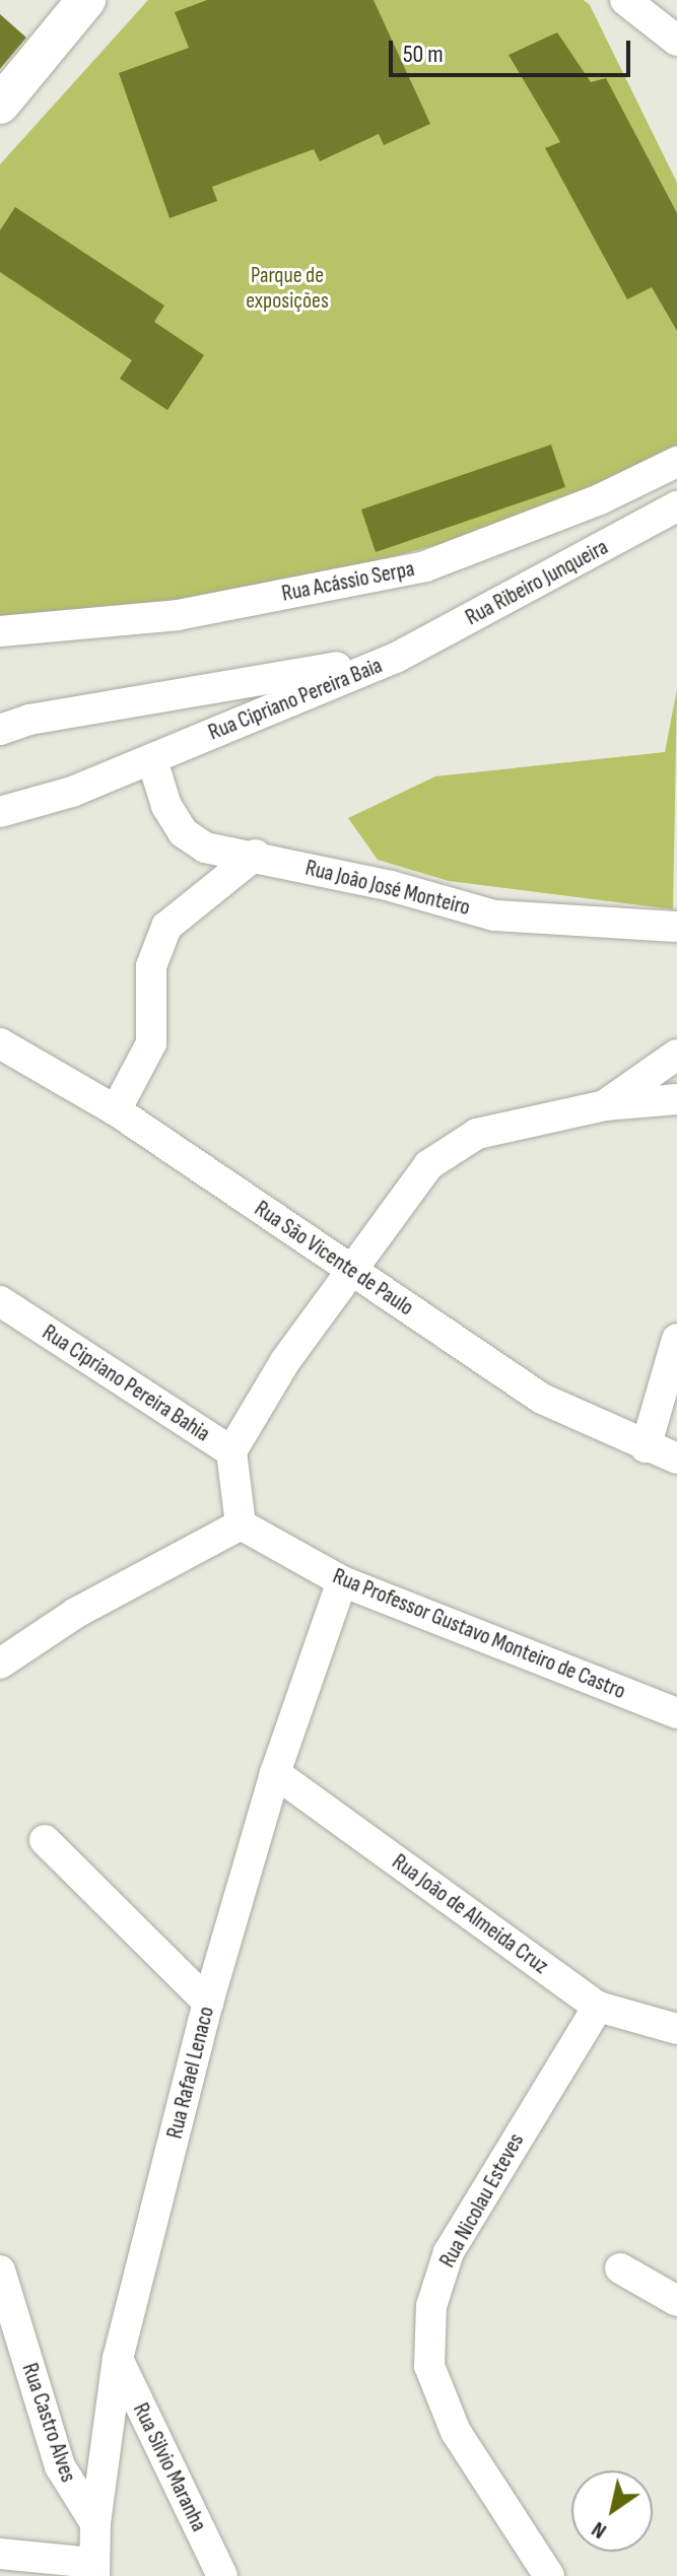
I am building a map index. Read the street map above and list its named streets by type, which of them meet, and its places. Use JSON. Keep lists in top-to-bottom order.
{
  "streets": {
    "street": [
      "Rua Acássio Serpa",
      "Rua Ribeiro Junqueira",
      "Rua Cipriano Pereira Baia",
      "Rua João José Monteiro",
      "Rua São Vicente de Paulo",
      "Rua Cipriano Pereira Bahia",
      "Rua Professor Gustavo Monteiro de Castro",
      "Rua João de Almeida Cruz",
      "Rua Rafael Lenaco",
      "Rua Nicolau Esteves",
      "Rua Castro Alves",
      "Rua Silvio Maranha"
    ]
  },
  "crossings": [
    ["Rua Ribeiro Junqueira", "Rua Cipriano Pereira Baia"],
    ["Rua Cipriano Pereira Baia", "Rua João José Monteiro"],
    ["Rua Cipriano Pereira Bahia", "Rua Professor Gustavo Monteiro de Castro"],
    ["Rua Professor Gustavo Monteiro de Castro", "Rua Rafael Lenaco"],
    ["Rua João de Almeida Cruz", "Rua Rafael Lenaco"],
    ["Rua João de Almeida Cruz", "Rua Nicolau Esteves"],
    ["Rua Rafael Lenaco", "Rua Castro Alves"],
    ["Rua Rafael Lenaco", "Rua Silvio Maranha"]
  ],
  "parks": ["Parque de exposições"],
  "scale_bar": "50 m",
  "north": "bottom left"
}
